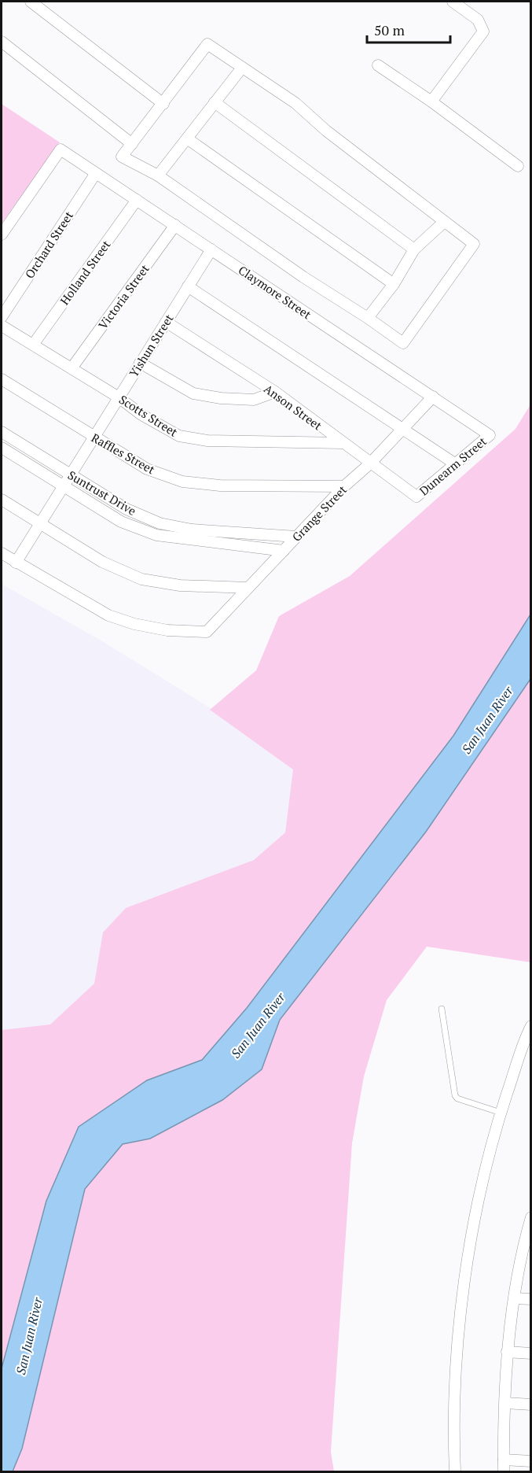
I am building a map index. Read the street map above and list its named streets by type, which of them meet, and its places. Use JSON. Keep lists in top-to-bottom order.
{
  "streets": {
    "street": [
      "Orchard Street",
      "Holland Street",
      "Claymore Street",
      "Victoria Street",
      "Yishun Street",
      "Anson Street",
      "Scotts Street",
      "Raffles Street",
      "Dunearm Street",
      "Suntrust Drive",
      "Grange Street"
    ]
  },
  "crossings": [
    ["Orchard Street", "Claymore Street"],
    ["Holland Street", "Claymore Street"],
    ["Holland Street", "Scotts Street"],
    ["Claymore Street", "Victoria Street"],
    ["Claymore Street", "Yishun Street"],
    ["Claymore Street", "Dunearm Street"],
    ["Claymore Street", "Grange Street"],
    ["Victoria Street", "Scotts Street"],
    ["Yishun Street", "Anson Street"],
    ["Yishun Street", "Scotts Street"],
    ["Yishun Street", "Raffles Street"],
    ["Yishun Street", "Suntrust Drive"],
    ["Yishun Street", "Grange Street"],
    ["Anson Street", "Scotts Street"],
    ["Anson Street", "Dunearm Street"],
    ["Anson Street", "Grange Street"],
    ["Raffles Street", "Grange Street"],
    ["Suntrust Drive", "Grange Street"]
  ],
  "water": ["San Juan River"],
  "scale_bar": "50 m"
}
